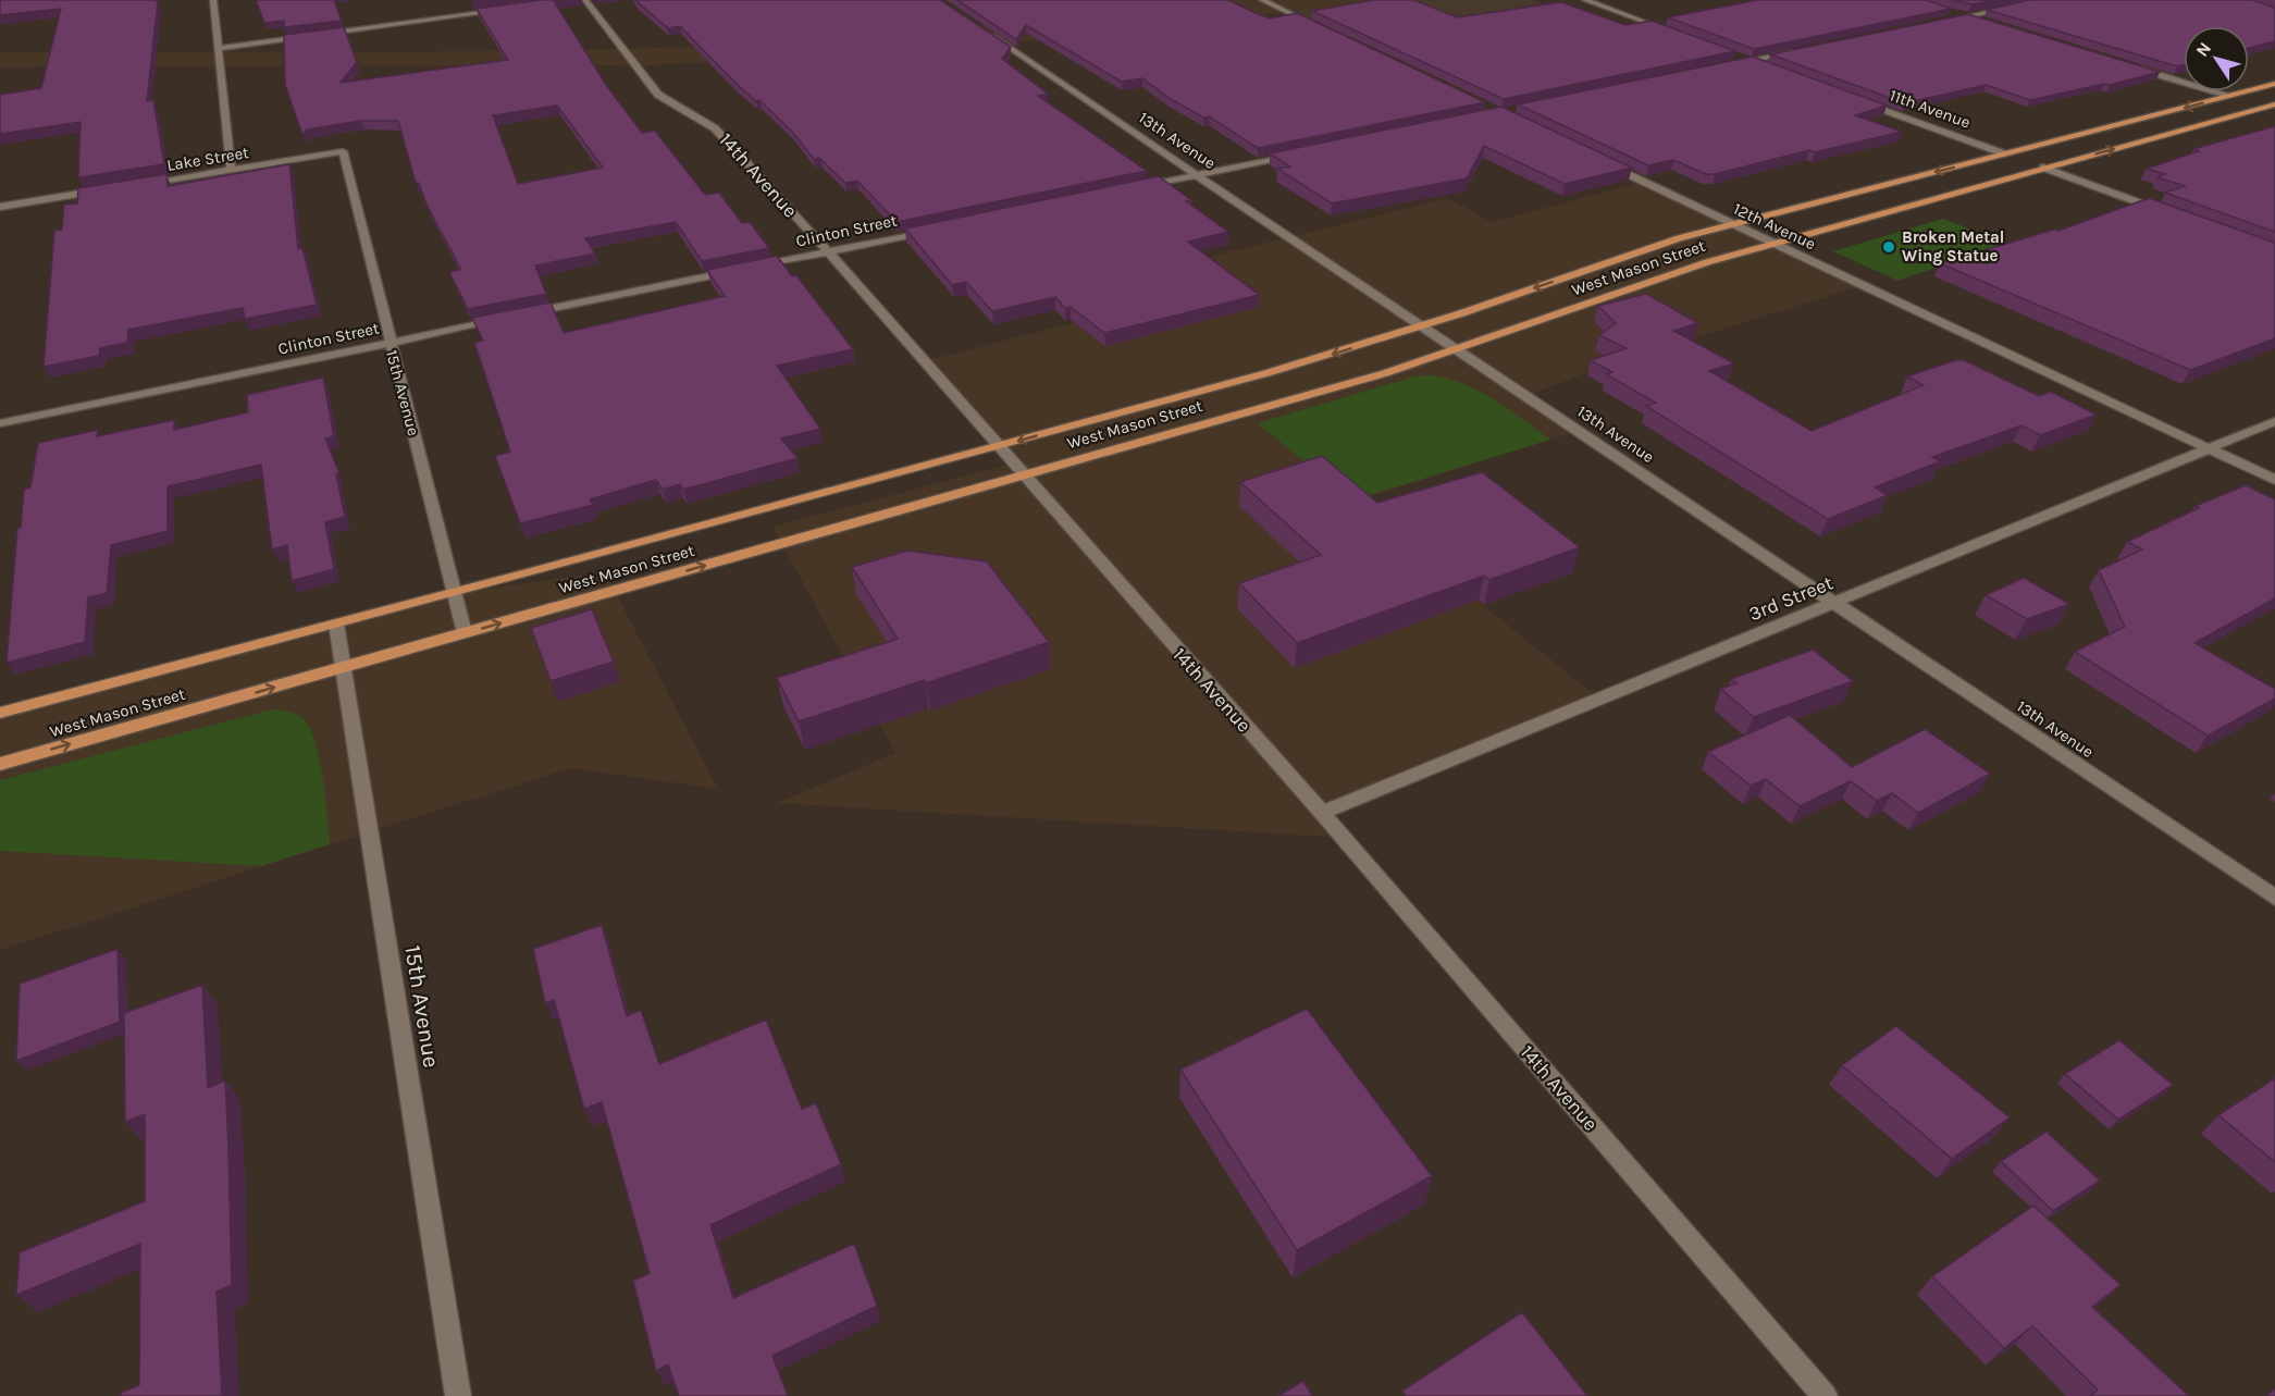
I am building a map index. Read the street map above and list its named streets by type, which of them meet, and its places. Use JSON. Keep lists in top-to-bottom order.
{
  "streets": {
    "main road": ["West Mason Street"],
    "street": [
      "11th Avenue",
      "13th Avenue",
      "Lake Street",
      "14th Avenue",
      "12th Avenue",
      "Clinton Street",
      "15th Avenue",
      "3rd Street"
    ]
  },
  "crossings": [
    ["11th Avenue", "West Mason Street"],
    ["13th Avenue", "West Mason Street"],
    ["13th Avenue", "3rd Street"],
    ["Lake Street", "15th Avenue"],
    ["14th Avenue", "Clinton Street"],
    ["14th Avenue", "West Mason Street"],
    ["14th Avenue", "3rd Street"],
    ["12th Avenue", "West Mason Street"],
    ["12th Avenue", "3rd Street"],
    ["Clinton Street", "15th Avenue"],
    ["West Mason Street", "15th Avenue"]
  ],
  "places": ["Broken Metal Wing Statue"],
  "north": "top left"
}
